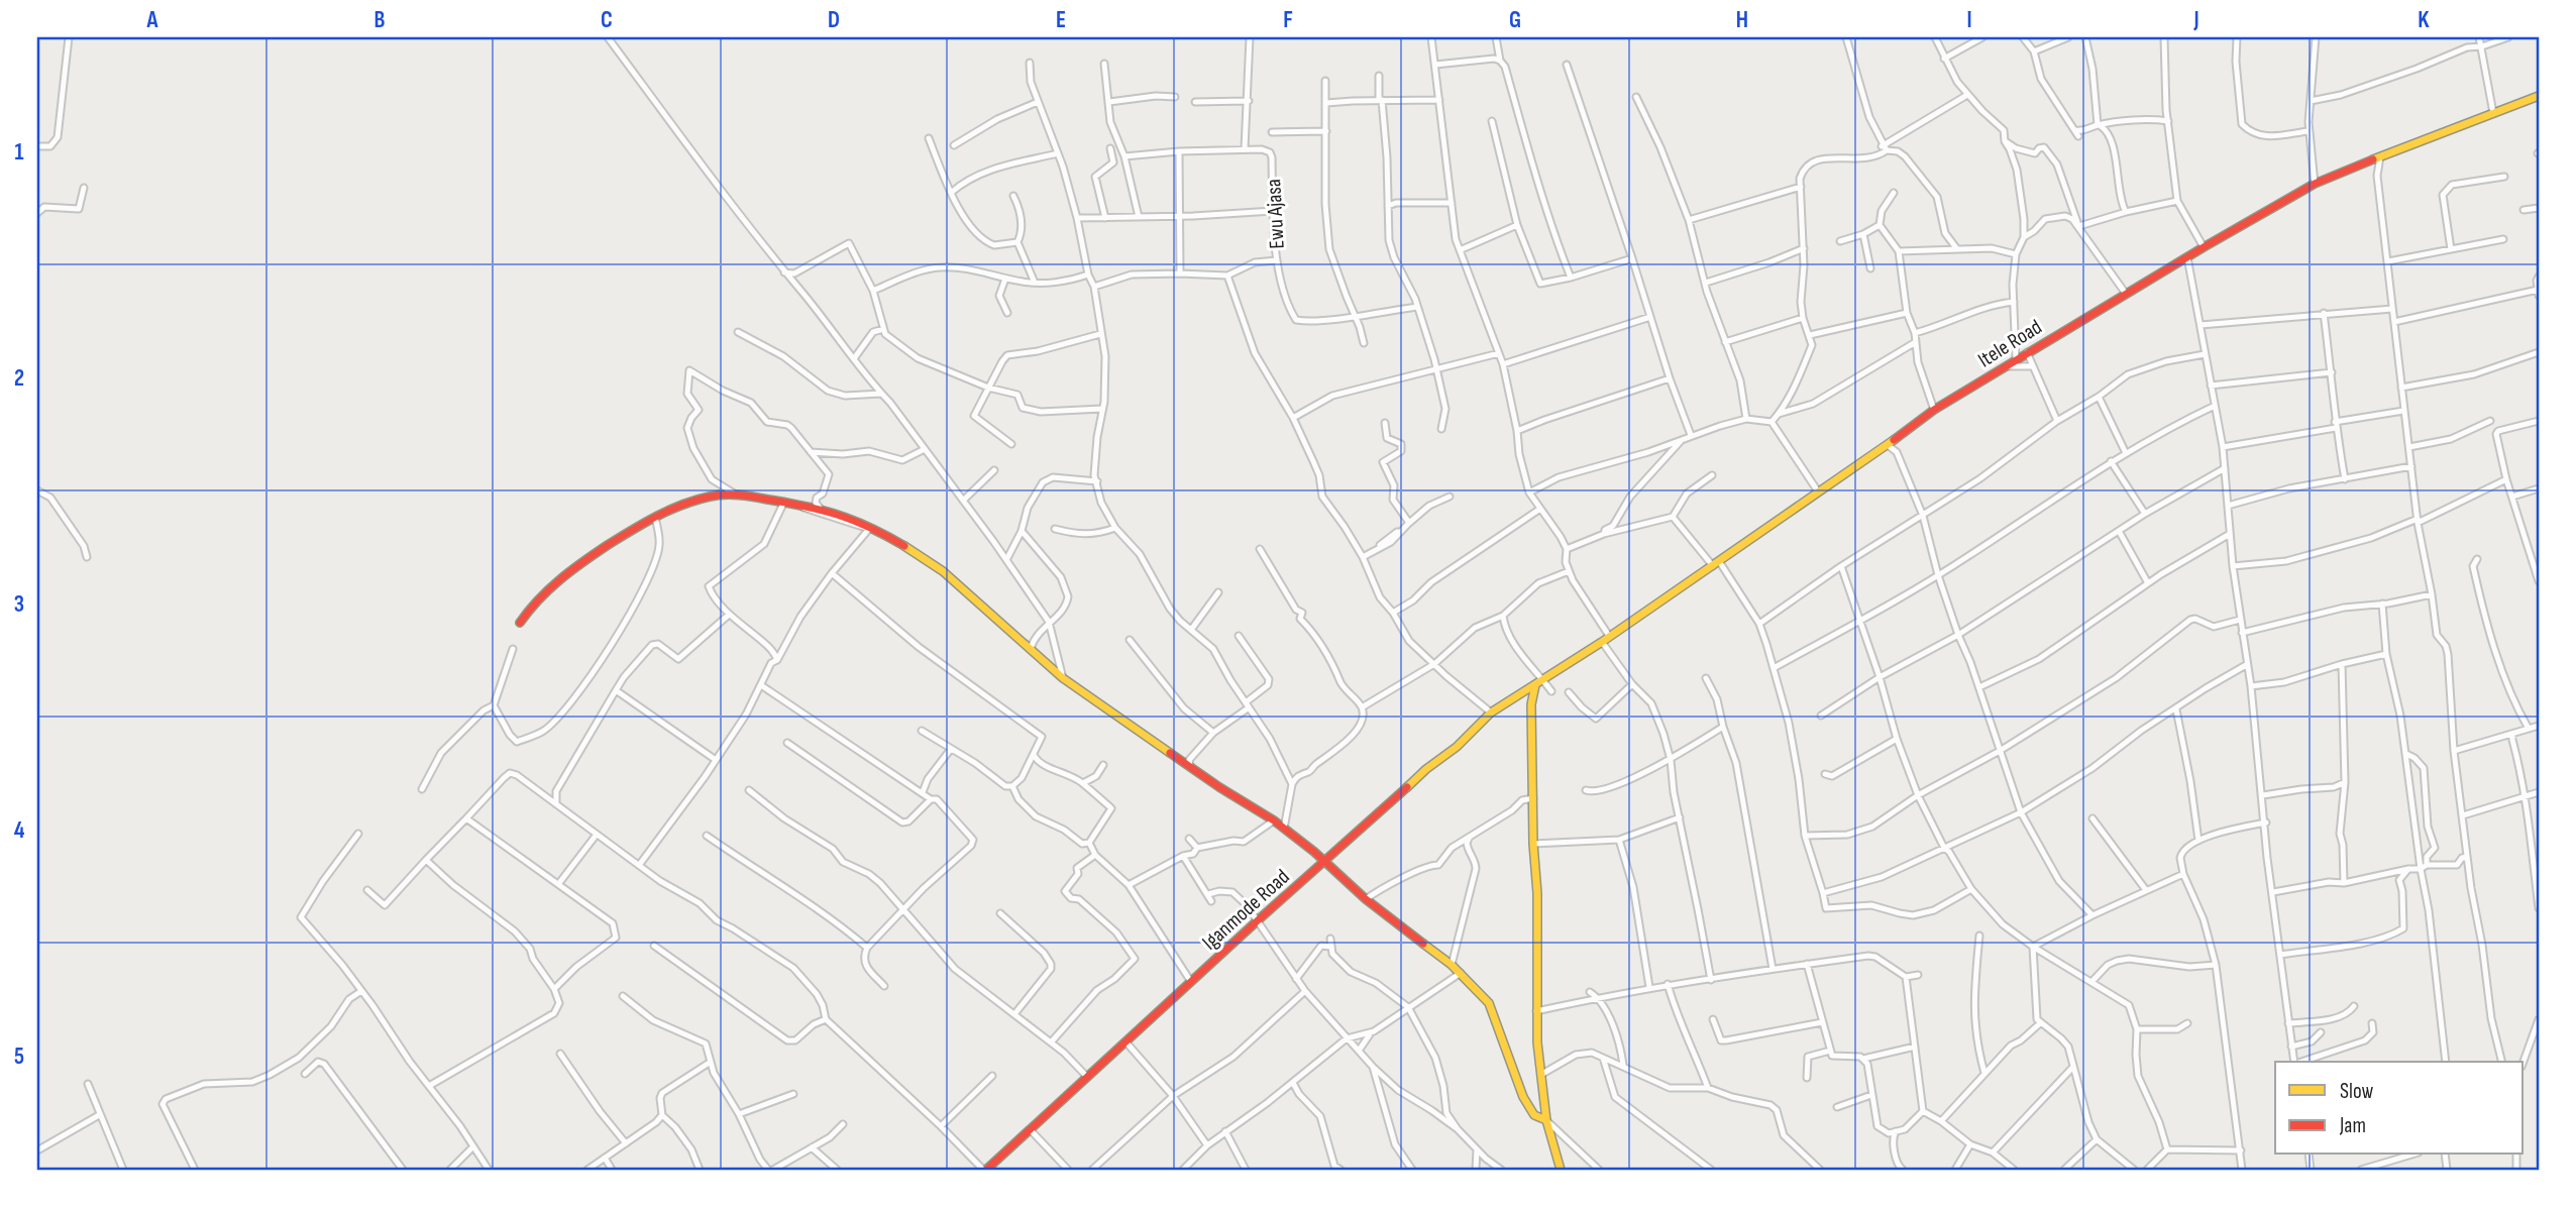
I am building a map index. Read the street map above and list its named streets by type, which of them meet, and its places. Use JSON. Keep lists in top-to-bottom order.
{
  "streets": {
    "street": ["Ewu Ajasa", "Itele Road", "Iganmode Road"]
  },
  "crossings": [
    ["Itele Road", "Iganmode Road"]
  ],
  "legend": ["Slow", "Jam"],
  "grid": {
    "columns": [
      "A",
      "B",
      "C",
      "D",
      "E",
      "F",
      "G",
      "H",
      "I",
      "J",
      "K"
    ],
    "rows": [
      "1",
      "2",
      "3",
      "4",
      "5"
    ]
  }
}
